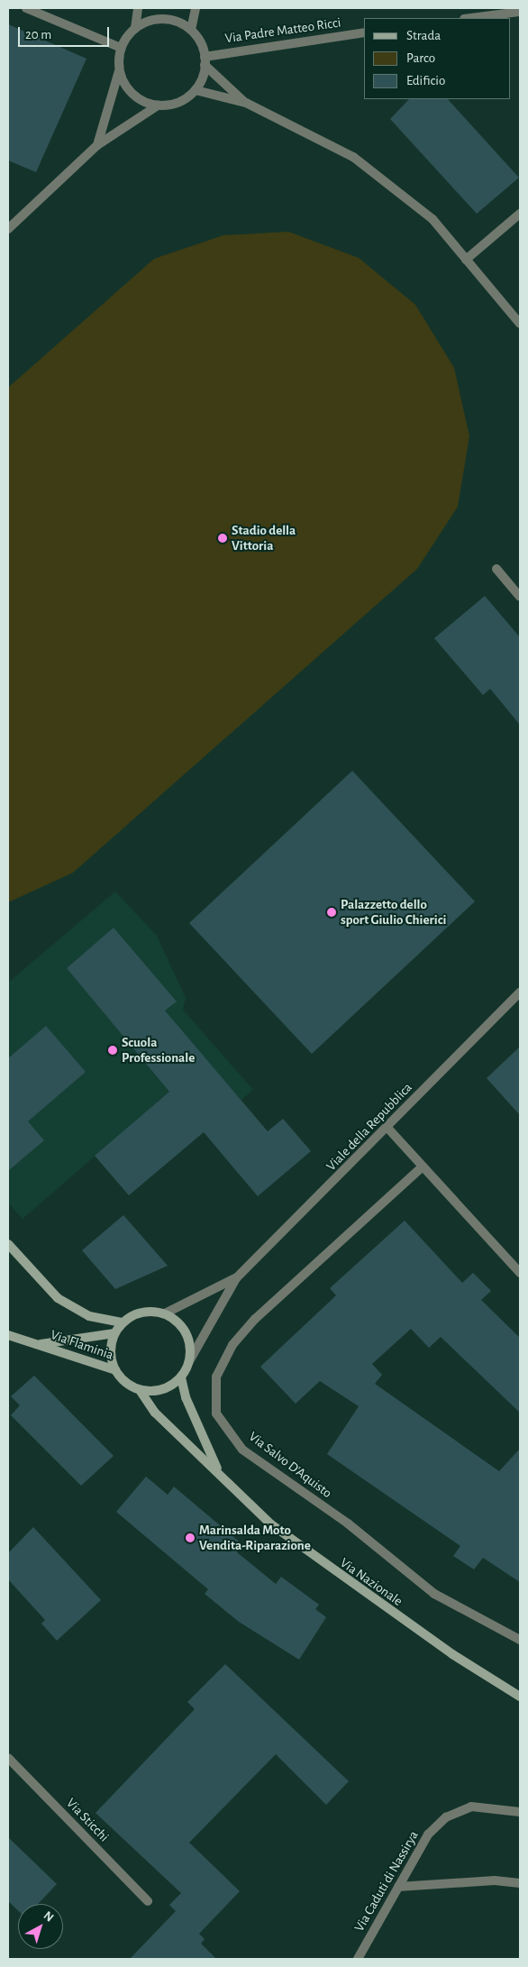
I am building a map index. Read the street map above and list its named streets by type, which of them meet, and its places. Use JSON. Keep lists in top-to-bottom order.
{
  "streets": {
    "main road": ["Via Flaminia", "Via Nazionale"],
    "street": [
      "Via Padre Matteo Ricci",
      "Viale della Repubblica",
      "Via Salvo D'Aquisto",
      "Via Sticchi",
      "Via Caduti di Nassirya"
    ]
  },
  "crossings": [
    ["Viale della Repubblica", "Via Flaminia"],
    ["Viale della Repubblica", "Via Nazionale"],
    ["Via Flaminia", "Via Nazionale"]
  ],
  "places": [
    "Stadio della Vittoria",
    "Palazzetto dello sport Giulio Chierici",
    "Scuola Professionale",
    "Marinsalda Moto Vendita-Riparazione"
  ],
  "legend": ["Strada", "Parco", "Edificio"],
  "scale_bar": "20 m",
  "north": "top right"
}
